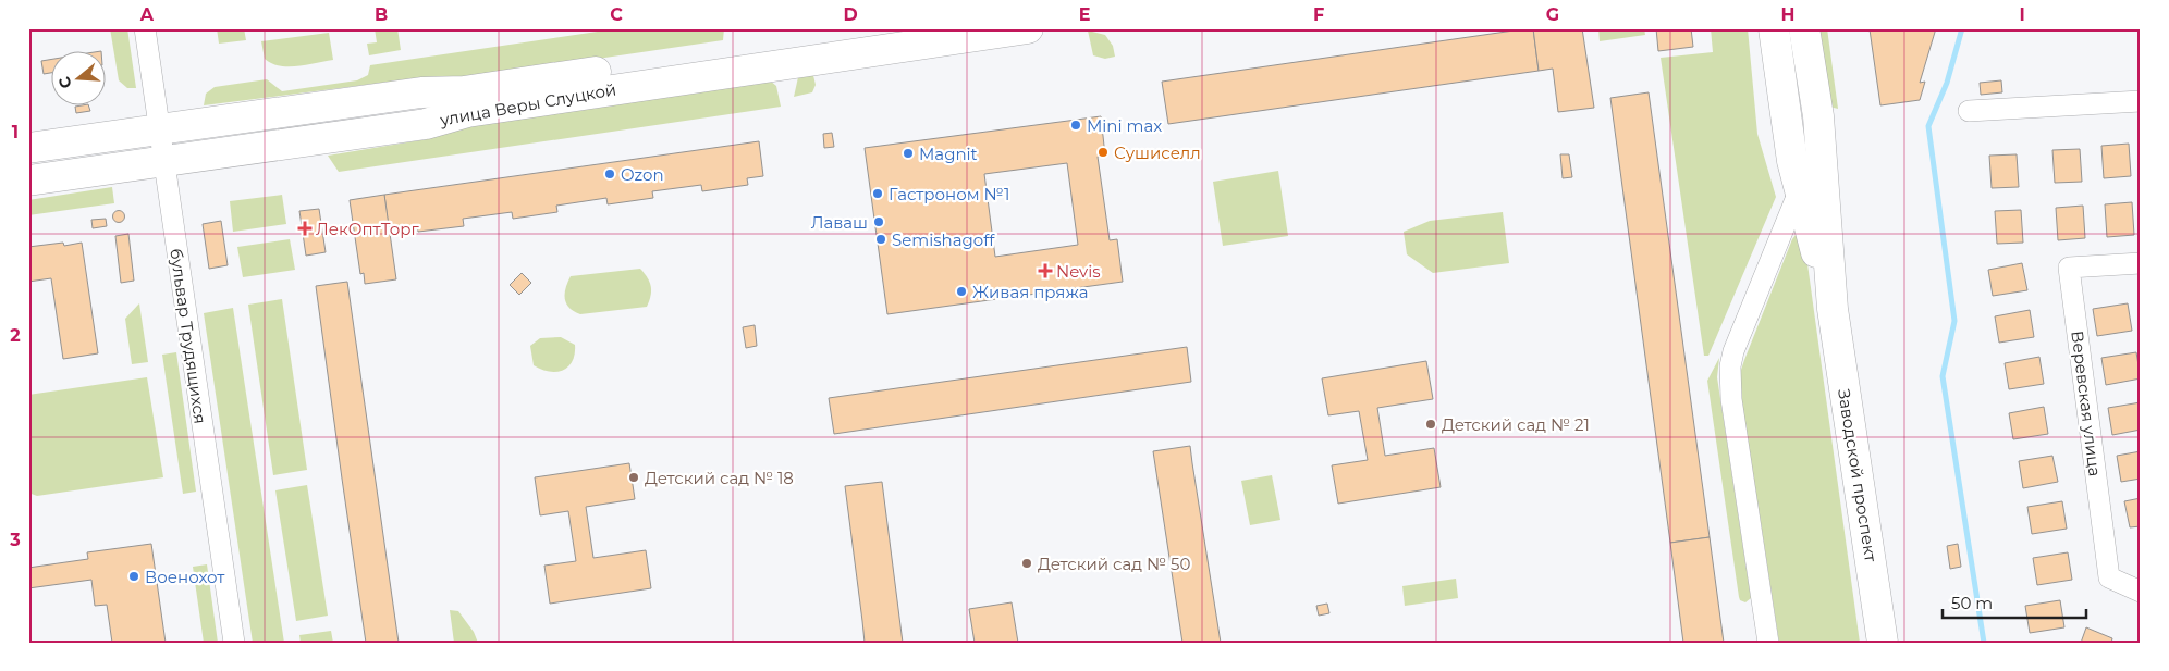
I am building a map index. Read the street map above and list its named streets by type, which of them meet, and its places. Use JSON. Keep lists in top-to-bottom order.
{
  "streets": {
    "street": [
      "улица Веры Слуцкой",
      "бульвар Трудящихся",
      "Веревская улица",
      "Заводской проспект"
    ]
  },
  "crossings": [
    ["улица Веры Слуцкой", "бульвар Трудящихся"]
  ],
  "places": {
    "other": [
      "Mini max",
      "Сушиселл",
      "Magnit",
      "Ozon",
      "Гастроном №1",
      "Лаваш",
      "Semishagoff",
      "Живая пряжа",
      "Детский сад № 21",
      "Детский сад № 18",
      "Детский сад № 50",
      "Военохот"
    ],
    "health": ["ЛекОптТорг", "Nevis"]
  },
  "scale_bar": "50 m",
  "north": "left",
  "grid": {
    "columns": [
      "A",
      "B",
      "C",
      "D",
      "E",
      "F",
      "G",
      "H",
      "I"
    ],
    "rows": ["1", "2", "3"]
  }
}
